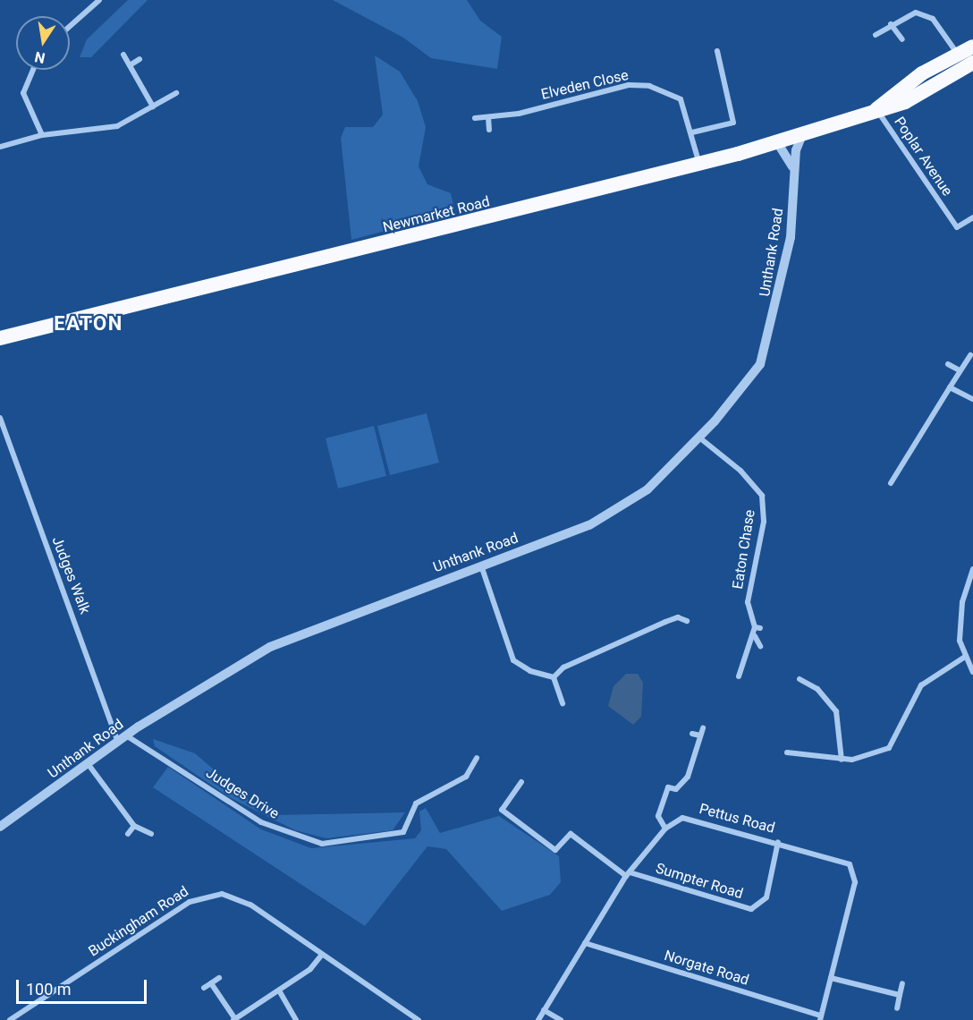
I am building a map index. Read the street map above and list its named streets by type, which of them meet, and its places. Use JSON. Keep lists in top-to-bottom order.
{
  "streets": {
    "highway": ["Newmarket Road"],
    "street": [
      "Elveden Close",
      "Poplar Avenue",
      "Unthank Road",
      "Eaton Chase",
      "Judges Walk",
      "Judges Drive",
      "Pettus Road",
      "Sumpter Road",
      "Buckingham Road",
      "Norgate Road"
    ]
  },
  "crossings": [
    ["Elveden Close", "Newmarket Road"],
    ["Poplar Avenue", "Newmarket Road"],
    ["Newmarket Road", "Unthank Road"],
    ["Unthank Road", "Eaton Chase"],
    ["Unthank Road", "Judges Walk"],
    ["Unthank Road", "Judges Drive"],
    ["Pettus Road", "Sumpter Road"],
    ["Pettus Road", "Norgate Road"]
  ],
  "districts": ["EATON"],
  "scale_bar": "100 m",
  "north": "bottom"
}
